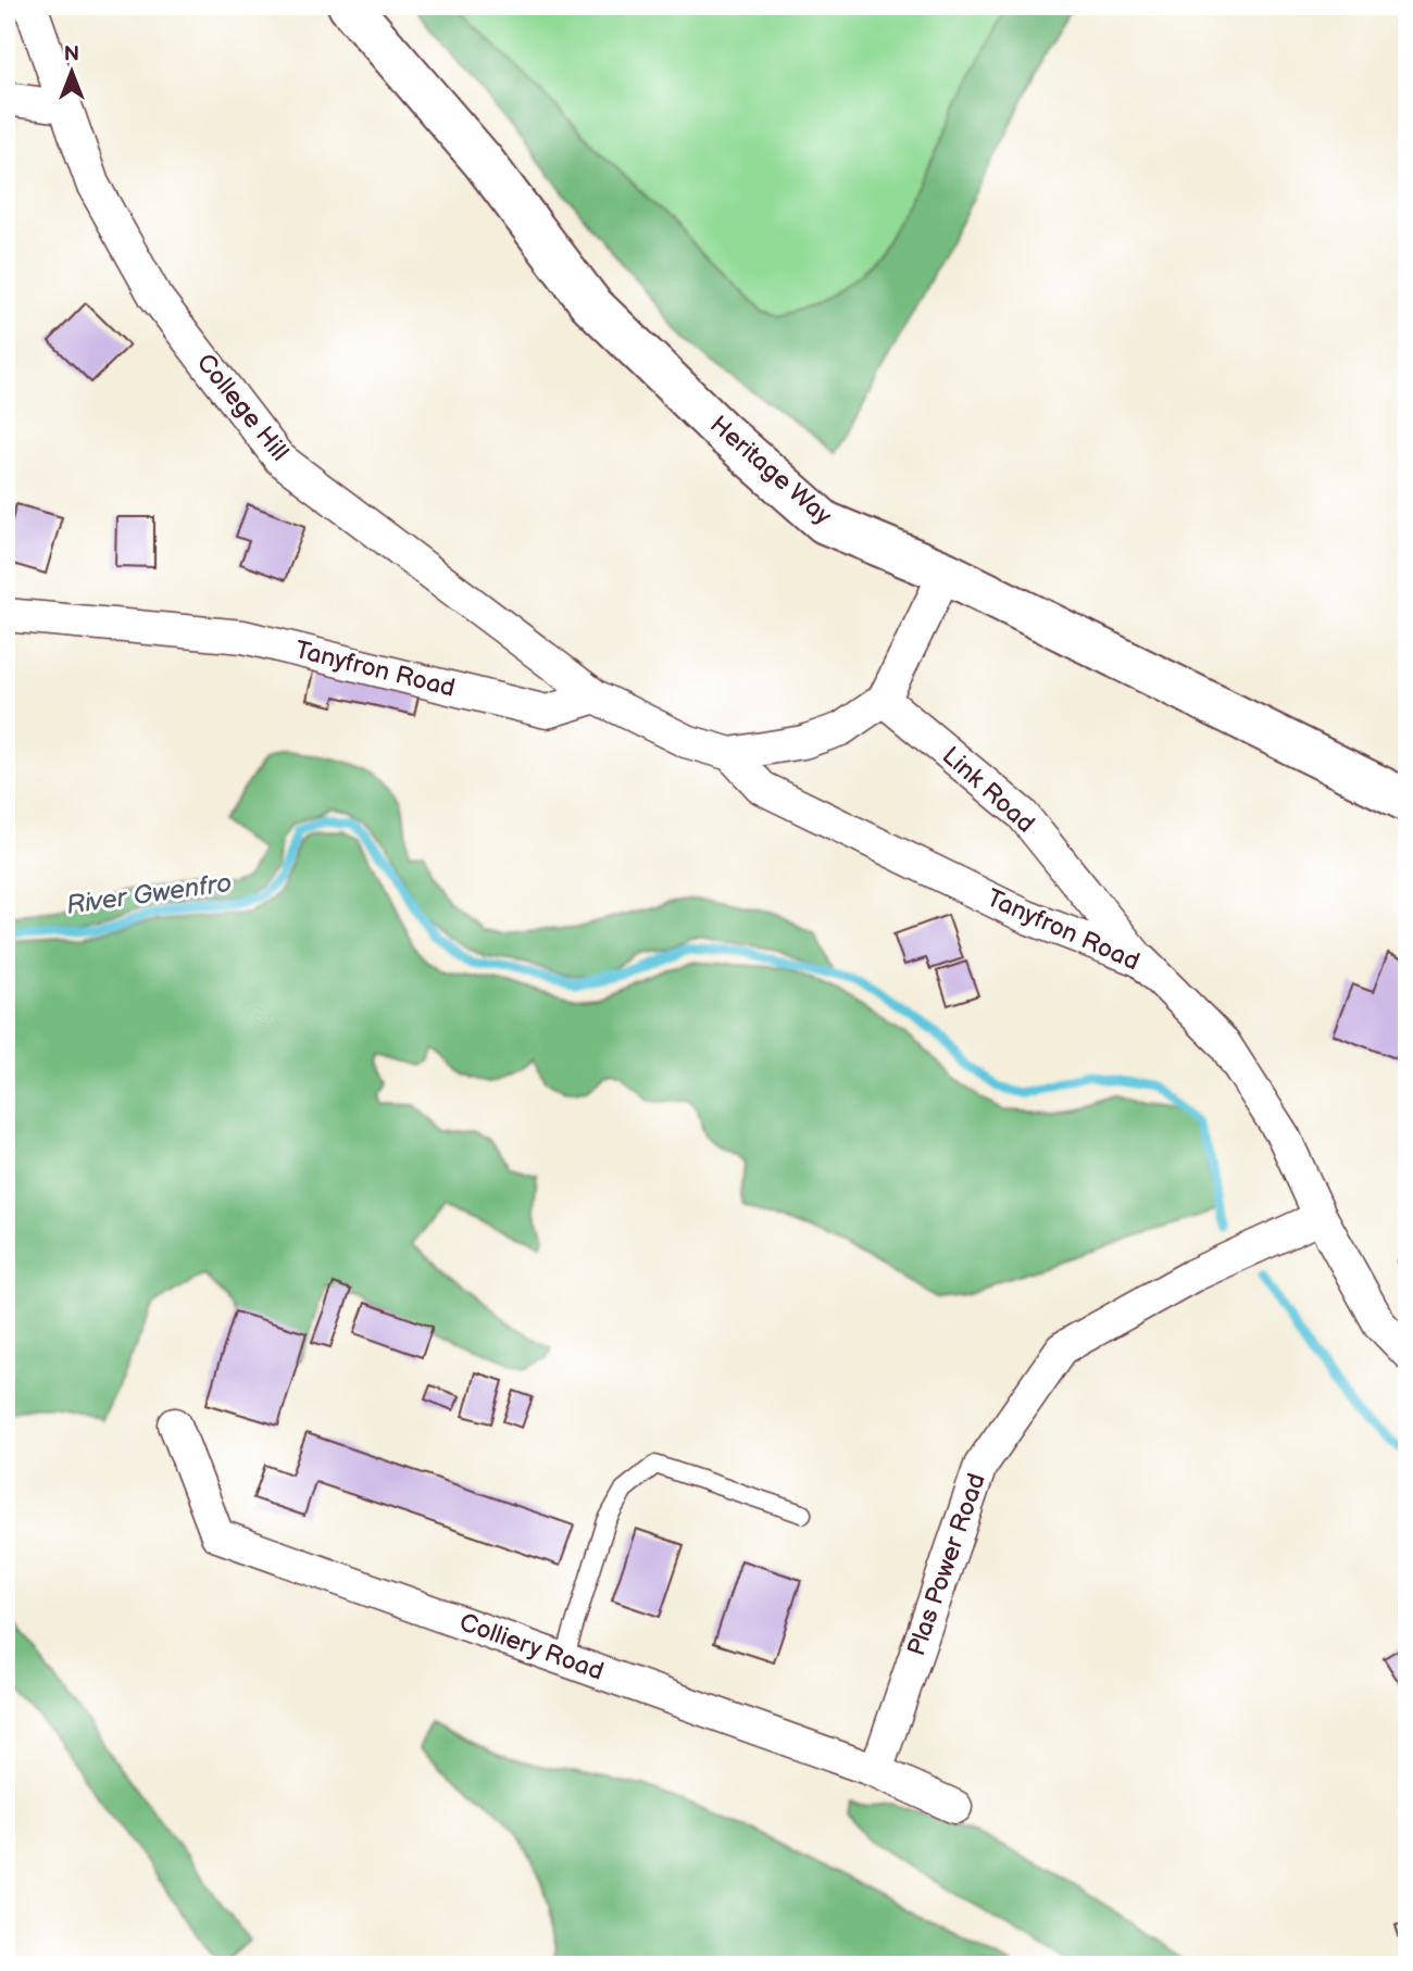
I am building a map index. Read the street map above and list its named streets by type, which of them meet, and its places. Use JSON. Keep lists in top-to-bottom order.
{
  "streets": {
    "street": [
      "College Hill",
      "Heritage Way",
      "Tanyfron Road",
      "Link Road",
      "Plas Power Road",
      "Colliery Road"
    ]
  },
  "crossings": [
    ["College Hill", "Tanyfron Road"],
    ["Tanyfron Road", "Link Road"],
    ["Tanyfron Road", "Plas Power Road"],
    ["Plas Power Road", "Colliery Road"]
  ],
  "water": ["River Gwenfro"],
  "north": "top"
}
